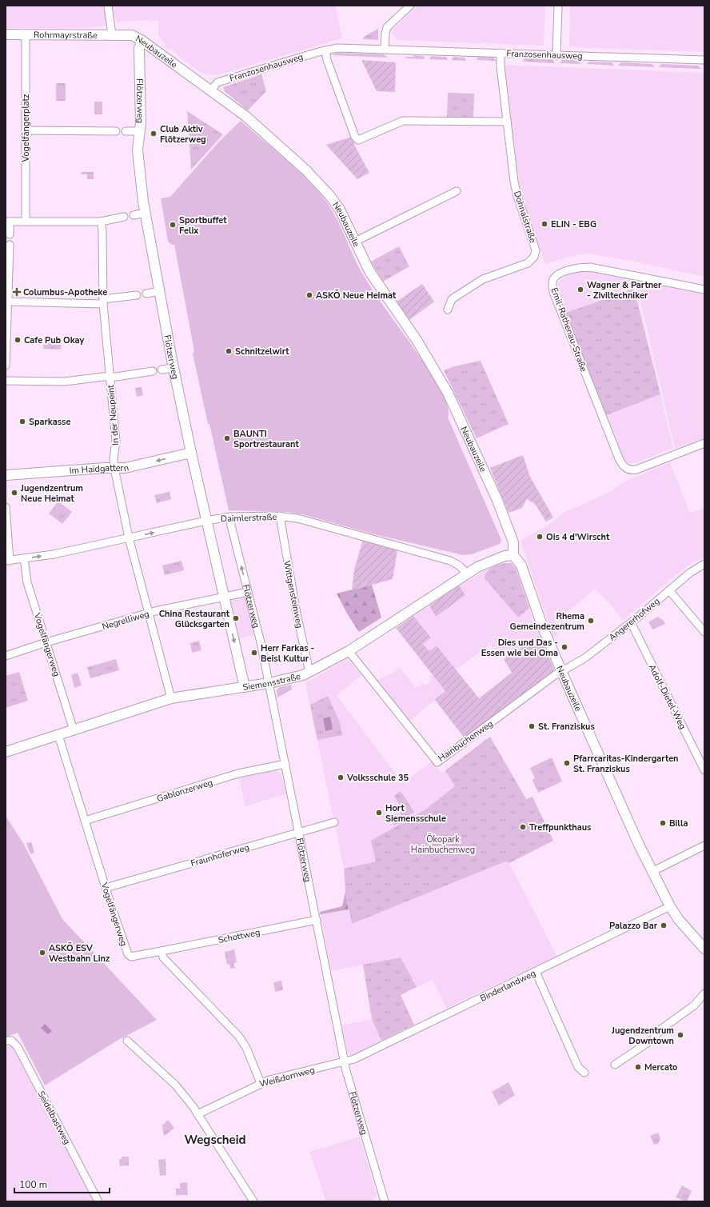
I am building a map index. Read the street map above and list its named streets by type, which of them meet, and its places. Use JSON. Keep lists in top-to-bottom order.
{
  "streets": {
    "street": [
      "Rohrmayrstraße",
      "Neubauzeile",
      "Franzosenhausweg",
      "Flötzerweg",
      "Vogelfängerplatz",
      "Dohnalstraße",
      "Emil-Rathenau-Straße",
      "In der Neupeint",
      "Im Haidgattern",
      "Daimlerstraße",
      "Wittgensteinweg",
      "Angererhofweg",
      "Negrelliweg",
      "Vogelfängerweg",
      "Siemensstraße",
      "Adolf-Dietel-Weg",
      "Hainbuchenweg",
      "Gablonzerweg",
      "Fraunhoferweg",
      "Schottweg",
      "Binderlandweg",
      "Weißdornweg",
      "Seidelbastweg"
    ]
  },
  "crossings": [
    ["Rohrmayrstraße", "Neubauzeile"],
    ["Rohrmayrstraße", "Vogelfängerplatz"],
    ["Neubauzeile", "Franzosenhausweg"],
    ["Neubauzeile", "Flötzerweg"],
    ["Neubauzeile", "Angererhofweg"],
    ["Neubauzeile", "Siemensstraße"],
    ["Neubauzeile", "Hainbuchenweg"],
    ["Neubauzeile", "Binderlandweg"],
    ["Franzosenhausweg", "Dohnalstraße"],
    ["Flötzerweg", "Im Haidgattern"],
    ["Flötzerweg", "Daimlerstraße"],
    ["Flötzerweg", "Negrelliweg"],
    ["Flötzerweg", "Siemensstraße"],
    ["Flötzerweg", "Gablonzerweg"],
    ["Flötzerweg", "Fraunhoferweg"],
    ["Flötzerweg", "Schottweg"],
    ["Flötzerweg", "Binderlandweg"],
    ["Flötzerweg", "Weißdornweg"],
    ["In der Neupeint", "Im Haidgattern"],
    ["In der Neupeint", "Daimlerstraße"],
    ["In der Neupeint", "Negrelliweg"],
    ["In der Neupeint", "Siemensstraße"],
    ["Daimlerstraße", "Wittgensteinweg"],
    ["Daimlerstraße", "Vogelfängerweg"],
    ["Daimlerstraße", "Siemensstraße"],
    ["Wittgensteinweg", "Siemensstraße"],
    ["Angererhofweg", "Adolf-Dietel-Weg"],
    ["Angererhofweg", "Hainbuchenweg"],
    ["Negrelliweg", "Vogelfängerweg"],
    ["Vogelfängerweg", "Siemensstraße"],
    ["Vogelfängerweg", "Gablonzerweg"],
    ["Vogelfängerweg", "Fraunhoferweg"],
    ["Vogelfängerweg", "Schottweg"],
    ["Siemensstraße", "Hainbuchenweg"],
    ["Binderlandweg", "Weißdornweg"]
  ],
  "one_way": ["Im Haidgattern", "Daimlerstraße"],
  "districts": ["Wegscheid"],
  "parks": ["Ökopark Hainbuchenweg"],
  "places": {
    "other": [
      "Club Aktiv Flötzerweg",
      "ELIN - EBG",
      "Sportbuffet Felix",
      "Wagner & Partner - Ziviltechniker",
      "ASKÖ Neue Heimat",
      "Cafe Pub Okay",
      "Schnitzelwirt",
      "Sparkasse",
      "BAUNTI Sportrestaurant",
      "Jugendzentrum Neue Heimat",
      "Ois 4 d'Wirscht",
      "China Restaurant Glücksgarten",
      "Rhema Gemeindezentrum",
      "Dies und Das - Essen wie bei Oma",
      "Herr Farkas - Beisl Kultur",
      "St. Franziskus",
      "Pfarrcaritas-Kindergarten St. Franziskus",
      "Volksschule 35",
      "Hort Siemensschule",
      "Billa",
      "Treffpunkthaus",
      "Palazzo Bar",
      "ASKÖ ESV Westbahn Linz",
      "Jugendzentrum Downtown",
      "Mercato"
    ],
    "health": ["Columbus-Apotheke"]
  },
  "scale_bar": "100 m"
}
